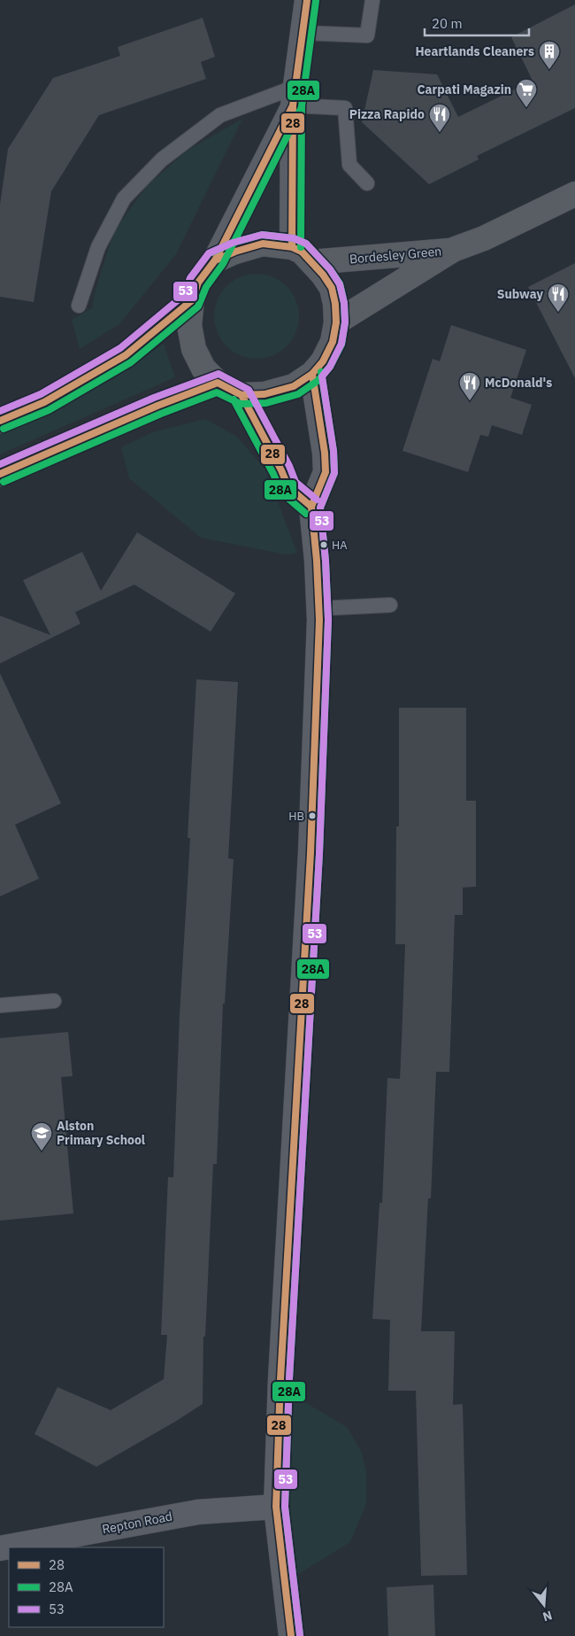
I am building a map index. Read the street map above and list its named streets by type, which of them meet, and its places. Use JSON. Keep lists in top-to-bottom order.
{
  "streets": {
    "main road": ["Bordesley Green"],
    "street": ["Repton Road"]
  },
  "places": {
    "building": ["Heartlands Cleaners"],
    "supermarket": ["Carpati Magazin"],
    "restaurant": ["Pizza Rapido", "Subway", "McDonald's"],
    "other": ["HA", "HB"],
    "school or university": ["Alston Primary School"]
  },
  "lines": ["transit line 28", "transit line 28A", "transit line 53"],
  "legend": ["28", "28A", "53"],
  "scale_bar": "20 m",
  "north": "bottom"
}
